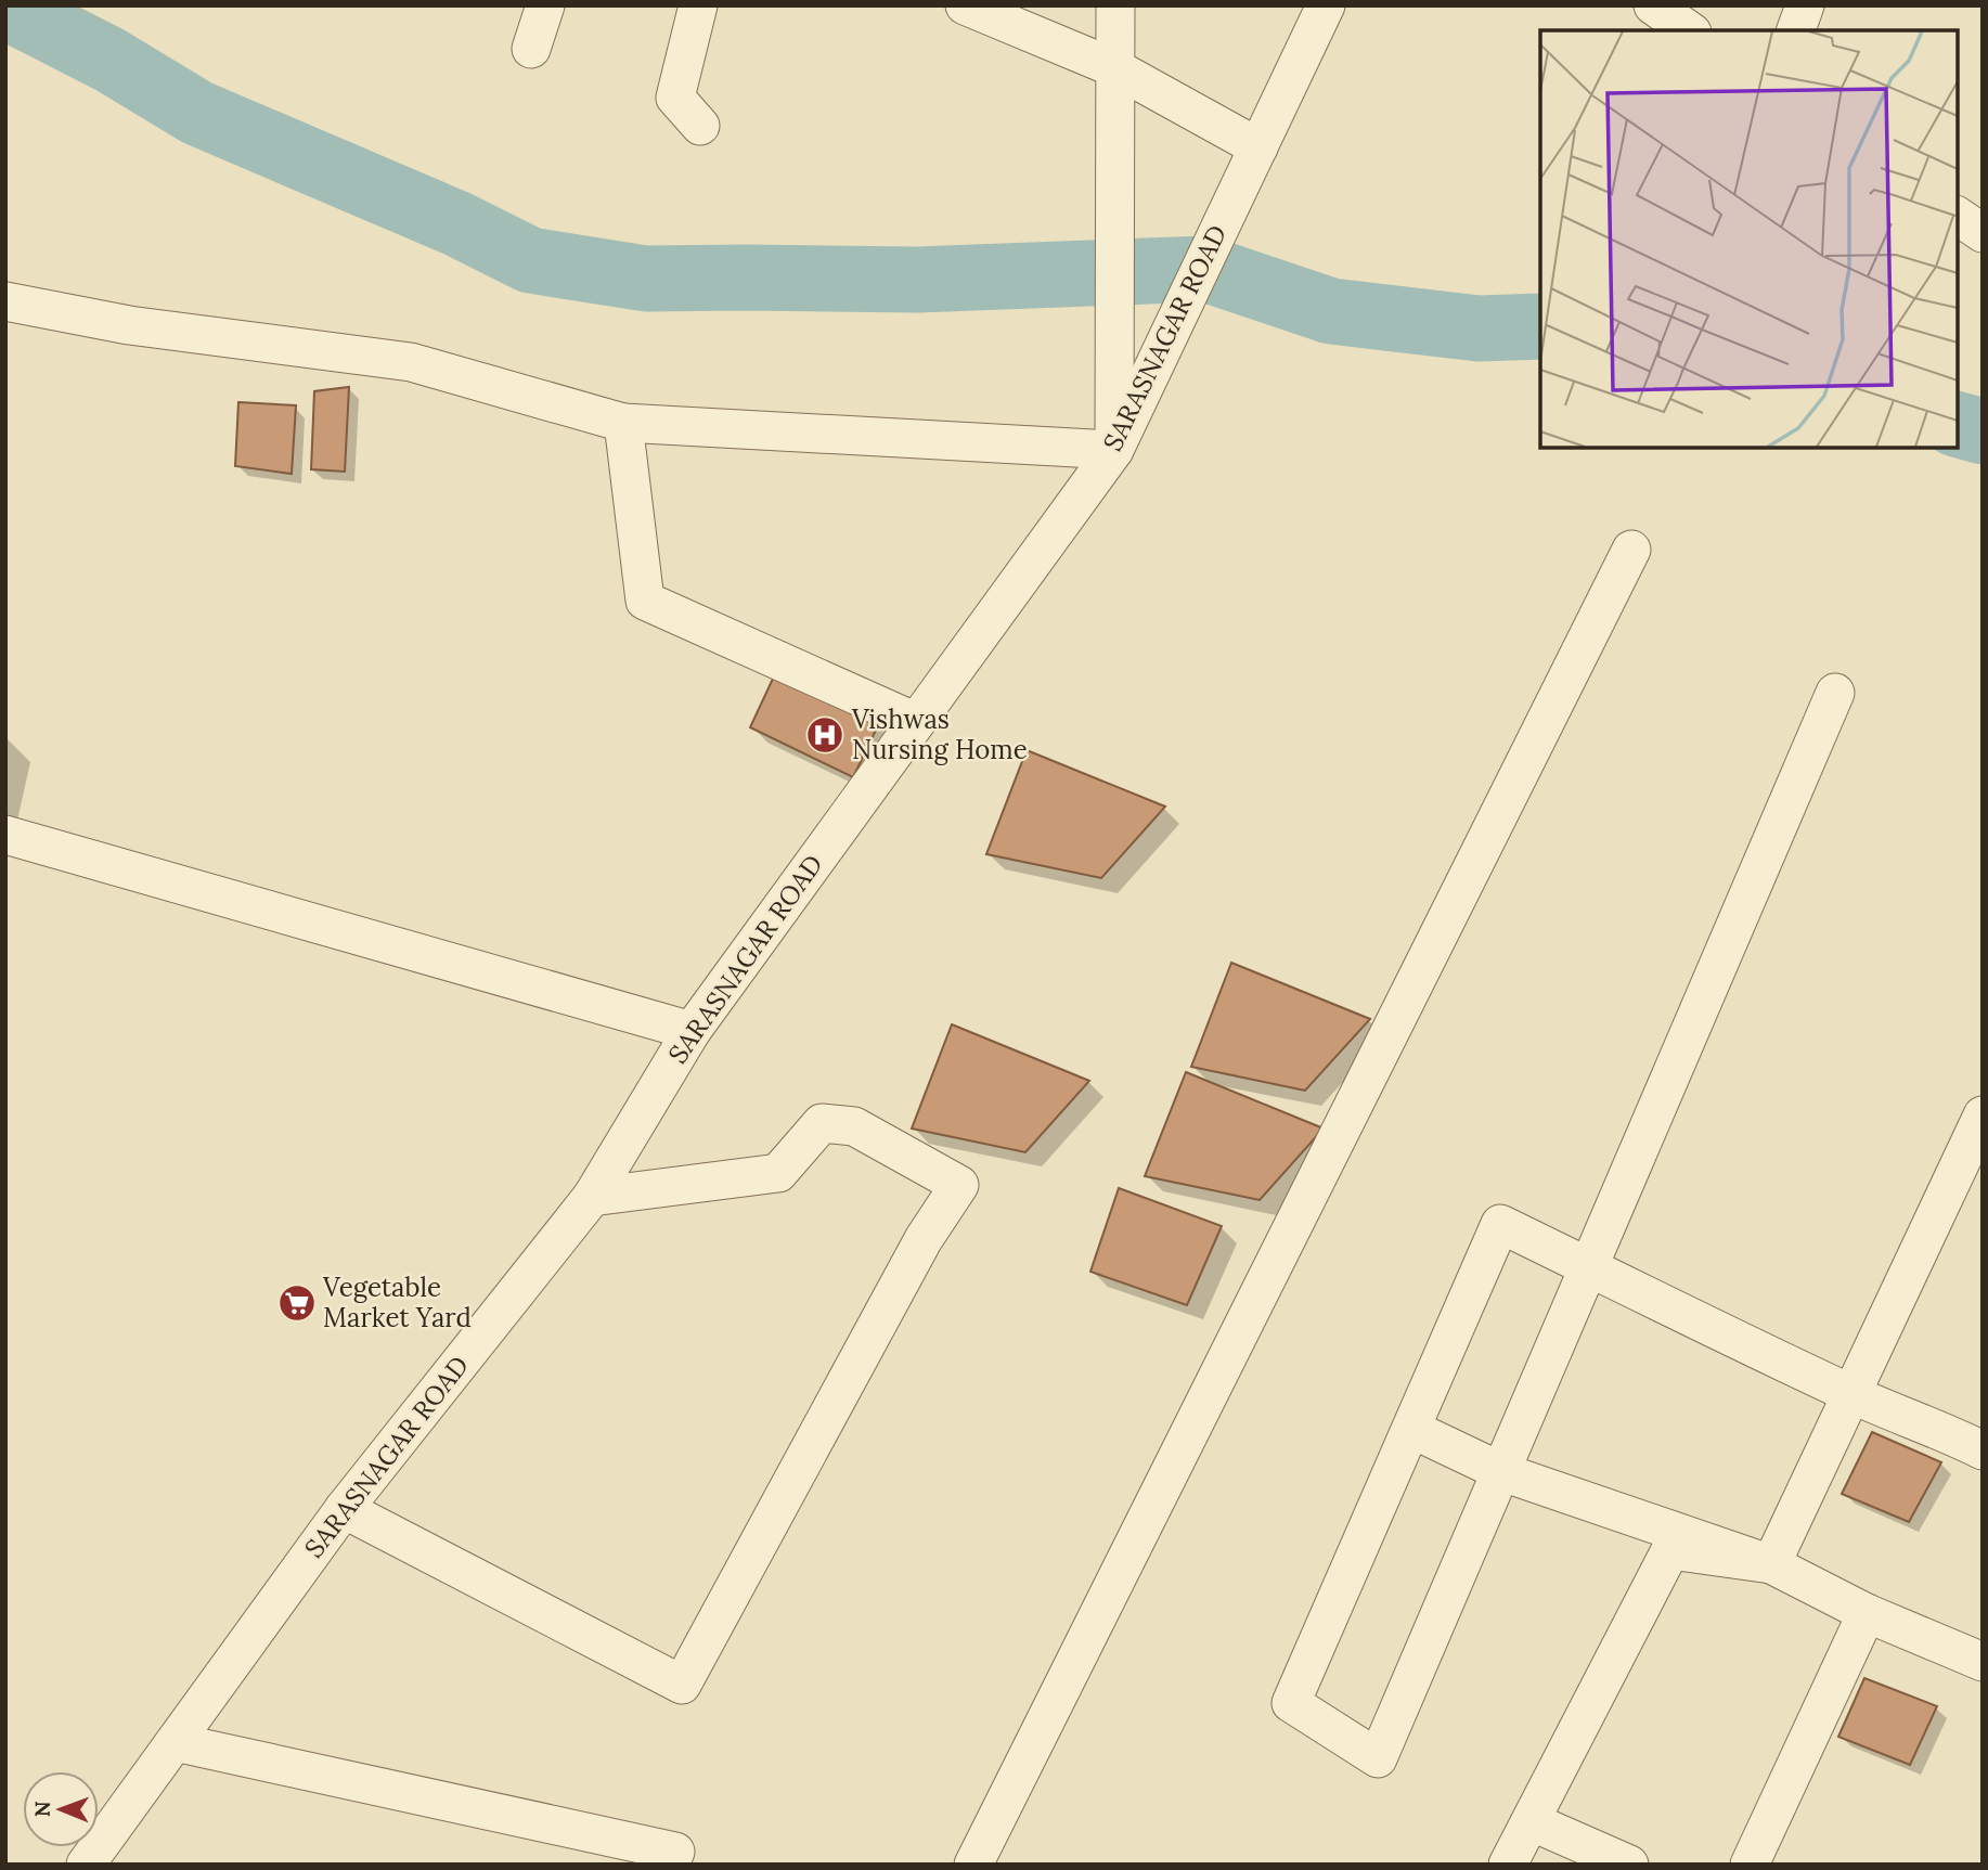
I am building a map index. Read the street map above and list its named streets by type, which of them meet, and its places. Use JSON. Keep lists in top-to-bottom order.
{
  "streets": {
    "street": ["SARASNAGAR ROAD"]
  },
  "places": {
    "hospital": ["Vishwas Nursing Home"],
    "supermarket": ["Vegetable Market Yard"]
  },
  "north": "left"
}
